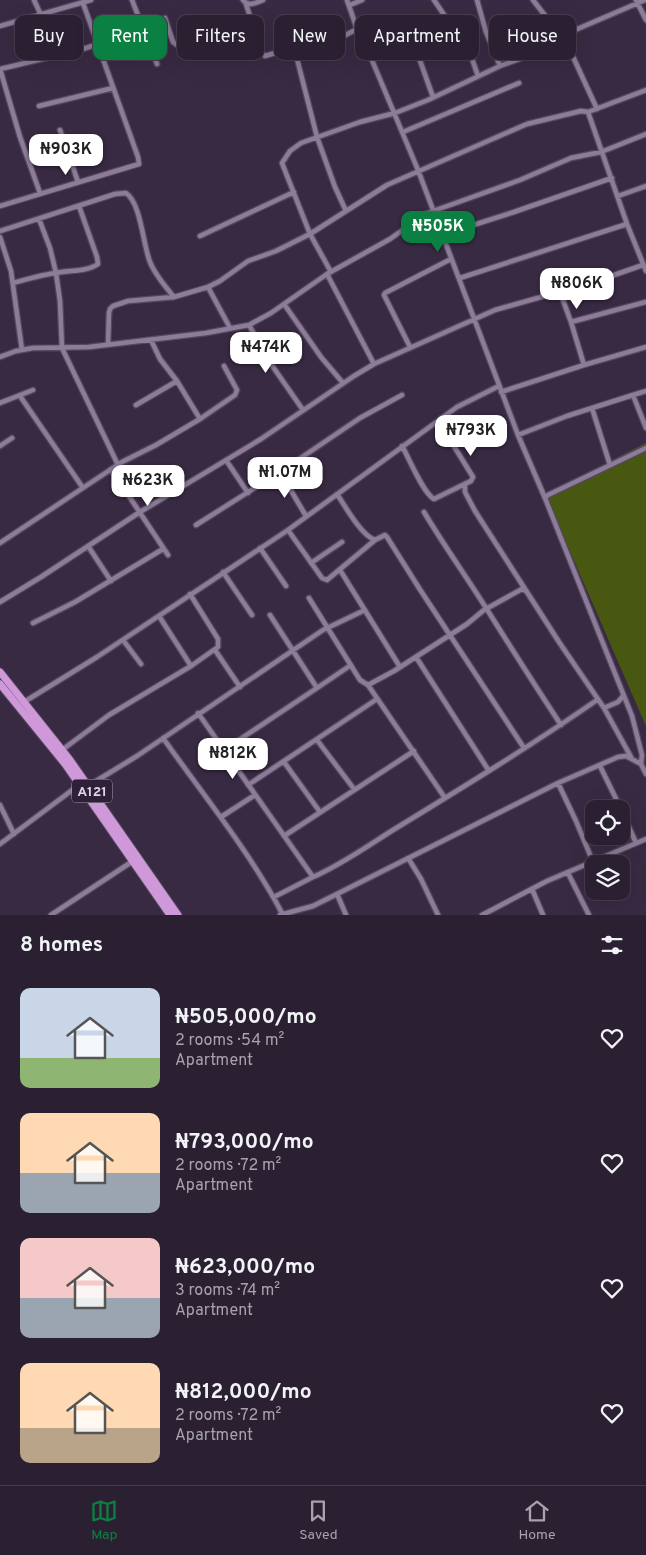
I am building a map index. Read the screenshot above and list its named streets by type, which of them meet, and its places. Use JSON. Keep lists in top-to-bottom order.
{
  "streets": {
    "highway": ["A121"]
  },
  "page": {
    "chip": [
      "Buy",
      "Rent",
      "Filters",
      "New",
      "Apartment",
      "House"
    ],
    "price": [
      "₦903K",
      "₦505K",
      "₦806K",
      "₦474K",
      "₦793K",
      "₦1.07M",
      "₦623K",
      "₦812K"
    ],
    "heading": "8 homes",
    "list": [
      {
        "name": "₦505,000/mo",
        "note": "2 rooms · 54 m² · Apartment"
      },
      {
        "name": "₦793,000/mo",
        "note": "2 rooms · 72 m² · Apartment"
      },
      {
        "name": "₦623,000/mo",
        "note": "3 rooms · 74 m² · Apartment"
      },
      {
        "name": "₦812,000/mo",
        "note": "2 rooms · 72 m² · Apartment"
      }
    ],
    "tabs": ["Map", "Saved", "Home"]
  }
}
